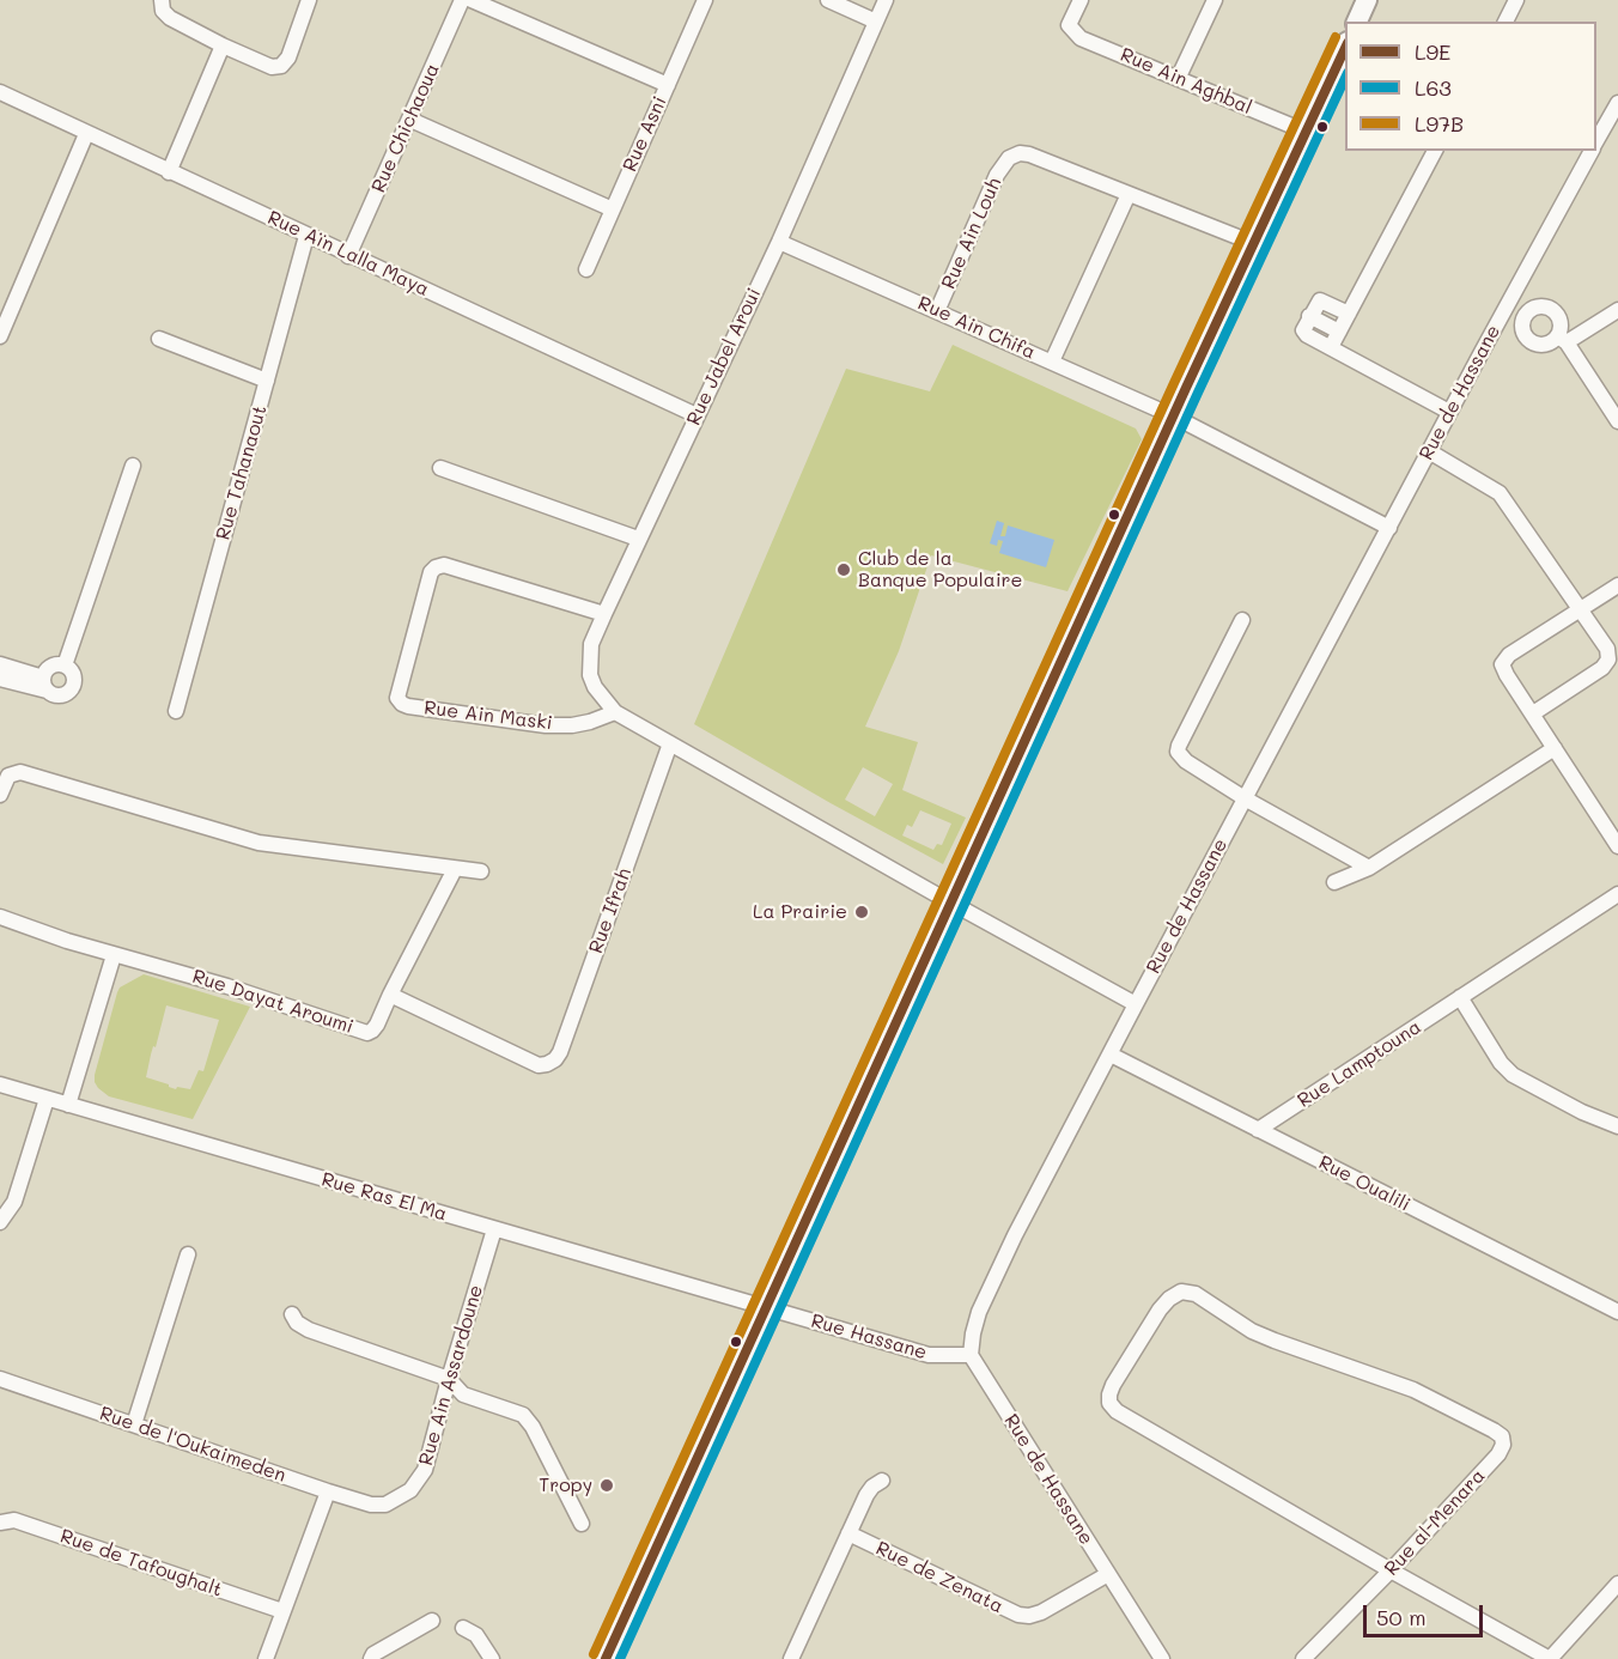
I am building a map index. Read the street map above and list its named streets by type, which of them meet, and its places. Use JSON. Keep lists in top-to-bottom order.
{
  "streets": {
    "street": [
      "Rue Ain Aghbal",
      "Rue Chichaoua",
      "Rue Asni",
      "Rue Ain Louh",
      "Rue Aïn Lalla Maya",
      "Rue Ain Chifa",
      "Rue Jabel Aroui",
      "Rue de Hassane",
      "Rue Tahanaout",
      "Rue Ain Maski",
      "Rue Ifrah",
      "Rue Dayat Aroumi",
      "Rue Lamptouna",
      "Rue Oualili",
      "Rue Ras El Ma",
      "Rue Hassane",
      "Rue Ain Assardoune",
      "Rue de l'Oukaimeden",
      "Rue al-Menara",
      "Rue de Tafoughalt",
      "Rue de Zenata"
    ]
  },
  "crossings": [
    ["Rue Chichaoua", "Rue Aïn Lalla Maya"],
    ["Rue Ain Louh", "Rue Ain Chifa"],
    ["Rue Aïn Lalla Maya", "Rue Jabel Aroui"],
    ["Rue Aïn Lalla Maya", "Rue Tahanaout"],
    ["Rue Ain Chifa", "Rue Jabel Aroui"],
    ["Rue Ain Chifa", "Rue de Hassane"],
    ["Rue Jabel Aroui", "Rue Ain Maski"],
    ["Rue de Hassane", "Rue Oualili"],
    ["Rue de Hassane", "Rue Hassane"],
    ["Rue de Hassane", "Rue de Zenata"],
    ["Rue Ifrah", "Rue Dayat Aroumi"],
    ["Rue Lamptouna", "Rue Oualili"],
    ["Rue Ras El Ma", "Rue Hassane"],
    ["Rue Ras El Ma", "Rue Ain Assardoune"],
    ["Rue Ain Assardoune", "Rue de l'Oukaimeden"]
  ],
  "places": ["Club de la Banque Populaire", "La Prairie", "Tropy"],
  "lines": ["transit line L97B", "transit line L9E", "transit line L63"],
  "legend": ["L9E", "L63", "L97B"],
  "scale_bar": "50 m"
}
